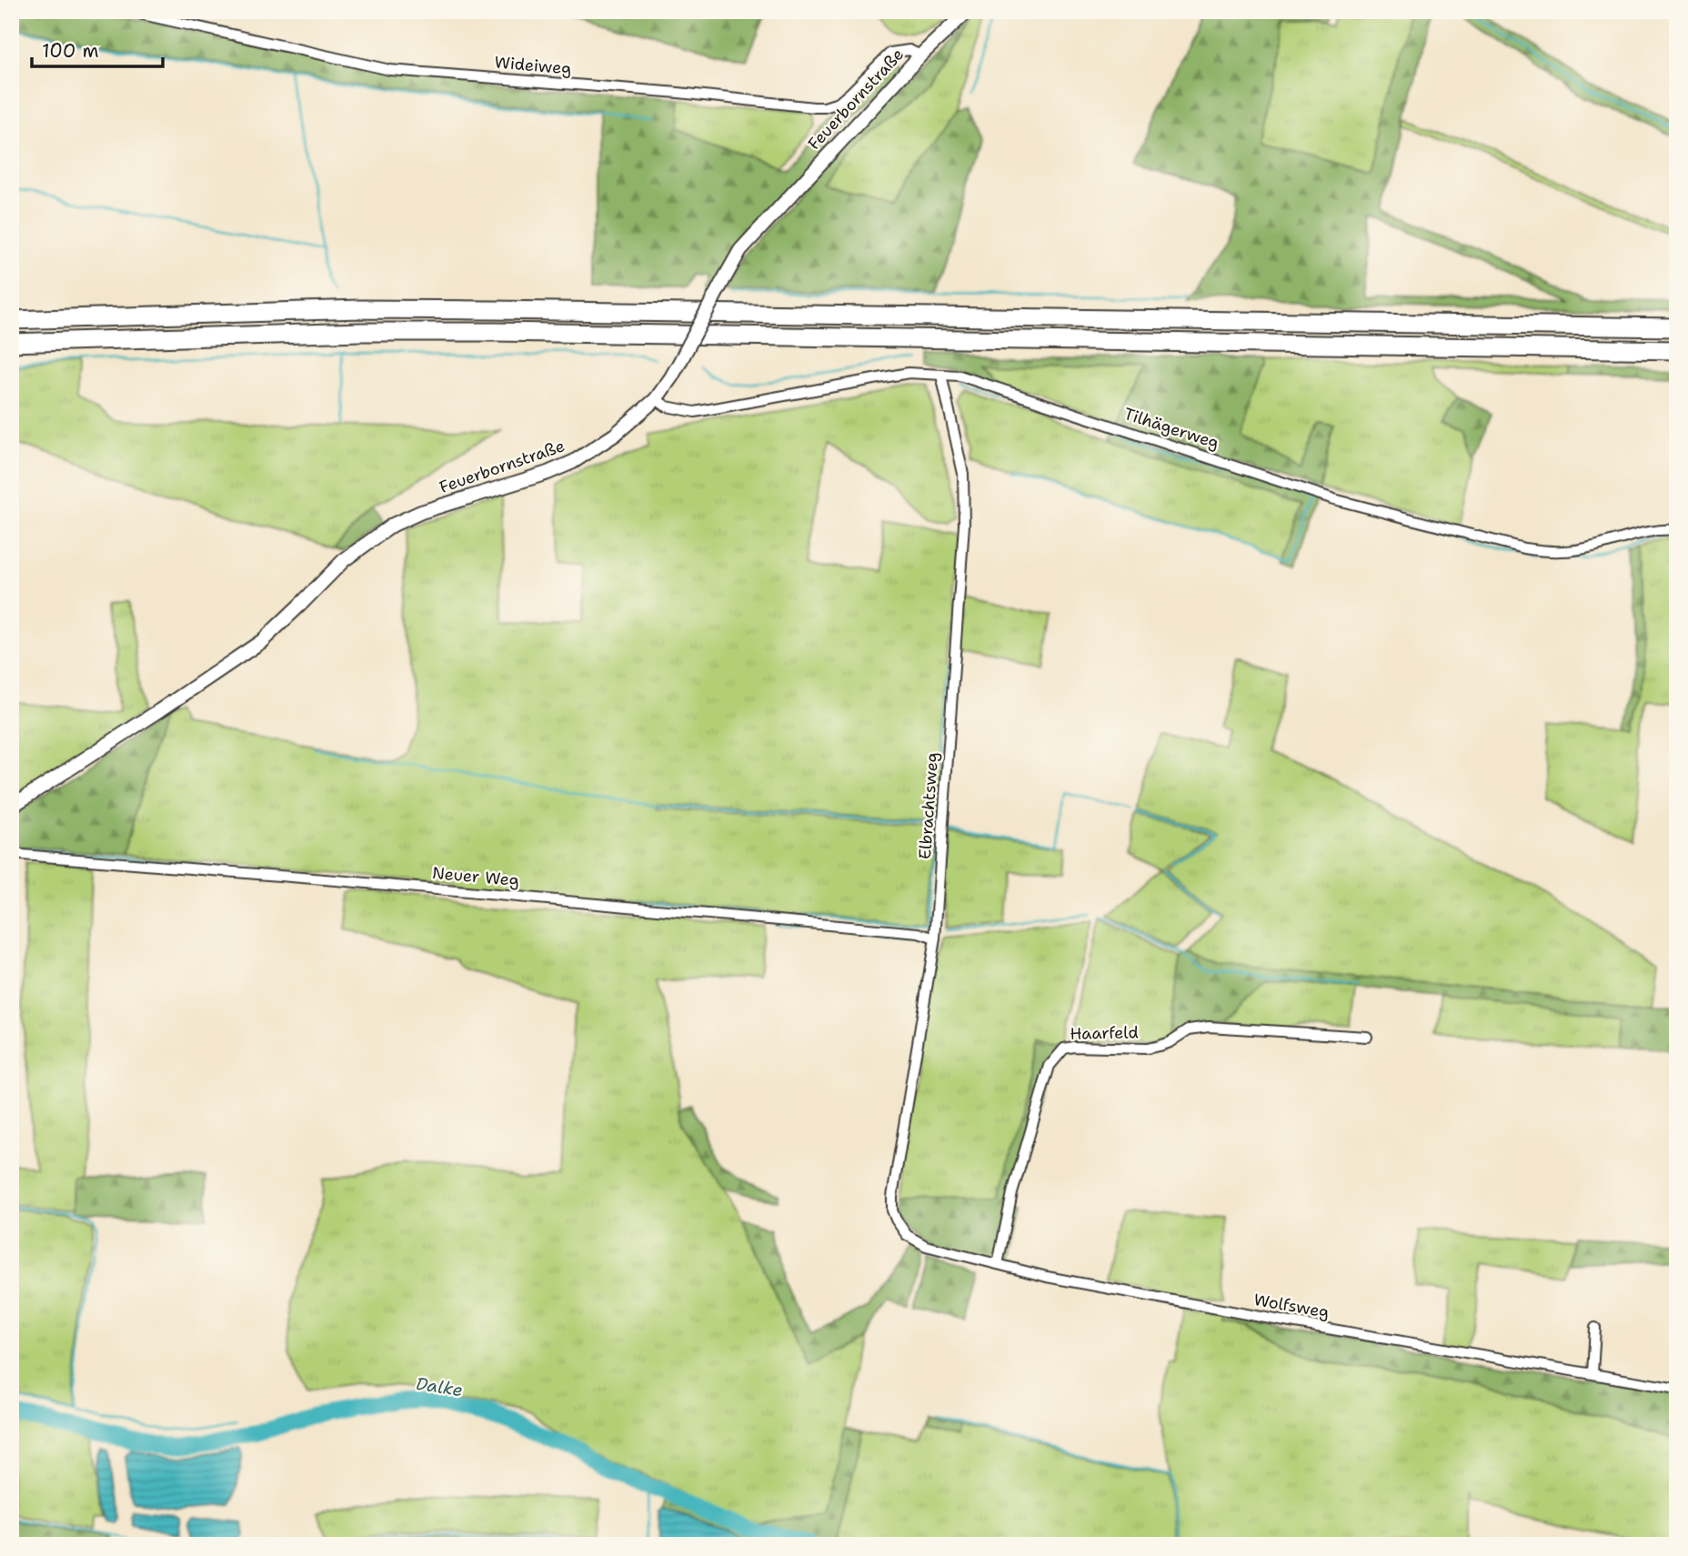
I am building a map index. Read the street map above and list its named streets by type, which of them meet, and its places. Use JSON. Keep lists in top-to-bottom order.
{
  "streets": {
    "street": [
      "Wideiweg",
      "Feuerbornstraße",
      "Tilhägerweg",
      "Elbrachtsweg",
      "Neuer Weg",
      "Haarfeld",
      "Wolfsweg"
    ]
  },
  "crossings": [
    ["Wideiweg", "Feuerbornstraße"],
    ["Feuerbornstraße", "Tilhägerweg"],
    ["Tilhägerweg", "Elbrachtsweg"],
    ["Elbrachtsweg", "Neuer Weg"],
    ["Elbrachtsweg", "Wolfsweg"],
    ["Haarfeld", "Wolfsweg"]
  ],
  "water": ["Dalke"],
  "scale_bar": "100 m"
}
